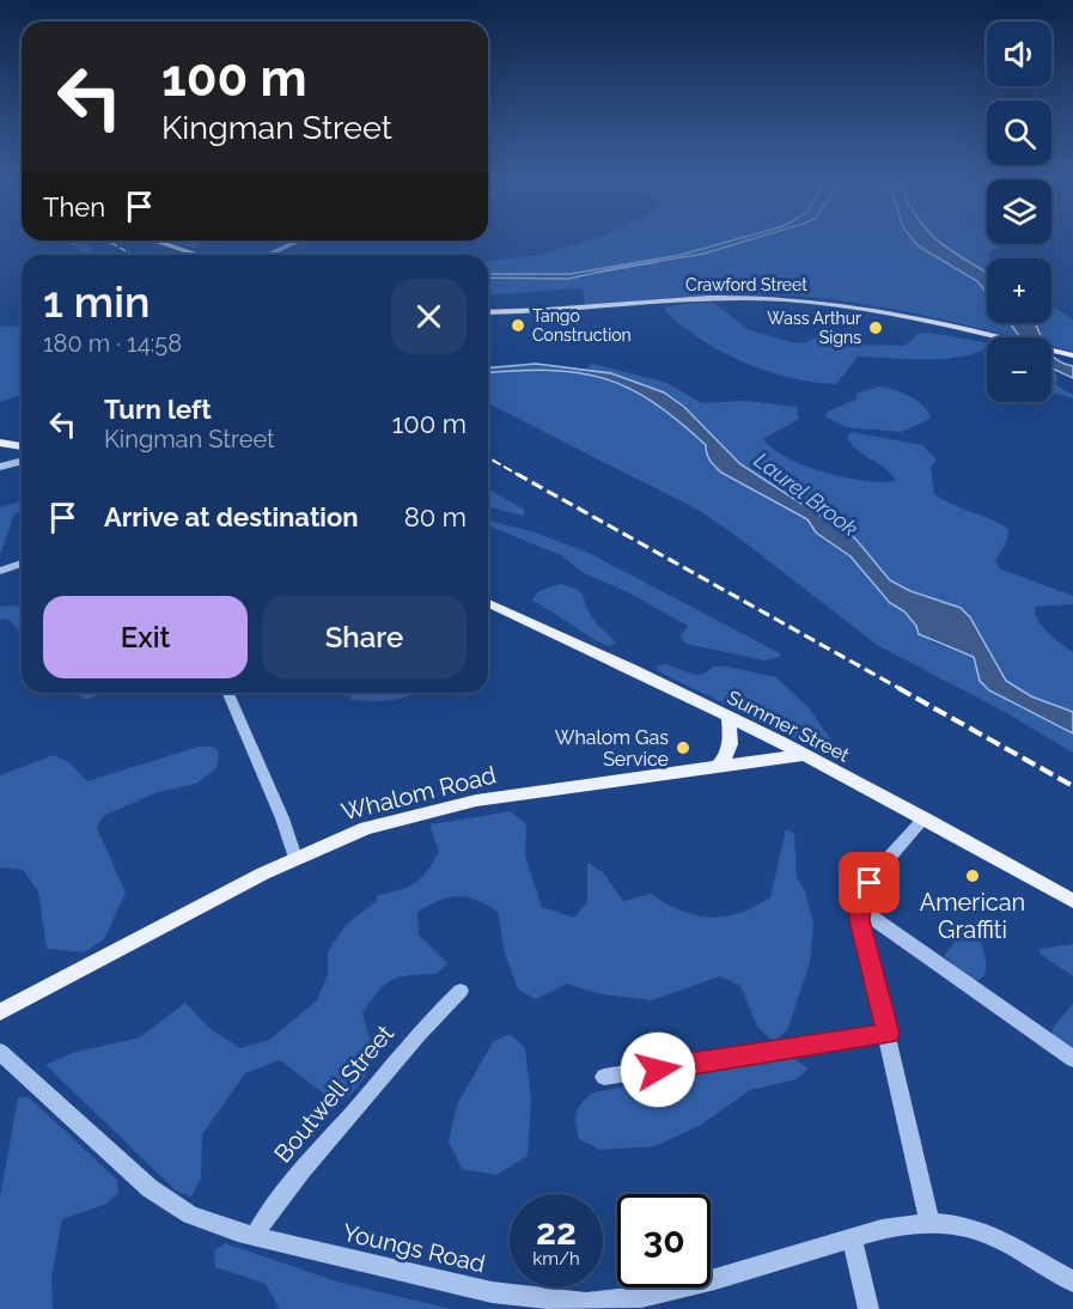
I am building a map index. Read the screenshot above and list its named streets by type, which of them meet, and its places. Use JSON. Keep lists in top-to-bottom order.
{
  "streets": {
    "main road": ["Crawford Street", "Summer Street", "Whalom Road"],
    "street": ["Boutwell Street", "Youngs Road"]
  },
  "crossings": [
    ["Summer Street", "Whalom Road"],
    ["Boutwell Street", "Youngs Road"]
  ],
  "water": ["Laurel Brook"],
  "places": [
    "Tango Construction",
    "Wass Arthur Signs",
    "Whalom Gas Service",
    "American Graffiti"
  ],
  "page": {
    "map_buttons": ["+", "−"],
    "turn": ["100 m", "Kingman Street"],
    "then": "Then",
    "heading": ["1 min", "180 m · 14:58"],
    "list": [
      {
        "name": "Turn left",
        "note": "Kingman Street",
        "value": "100 m"
      },
      {
        "name": "Arrive at destination",
        "value": "80 m"
      }
    ],
    "buttons": ["Exit", "Share"],
    "speed": "22 km/h",
    "limit": "30"
  }
}
